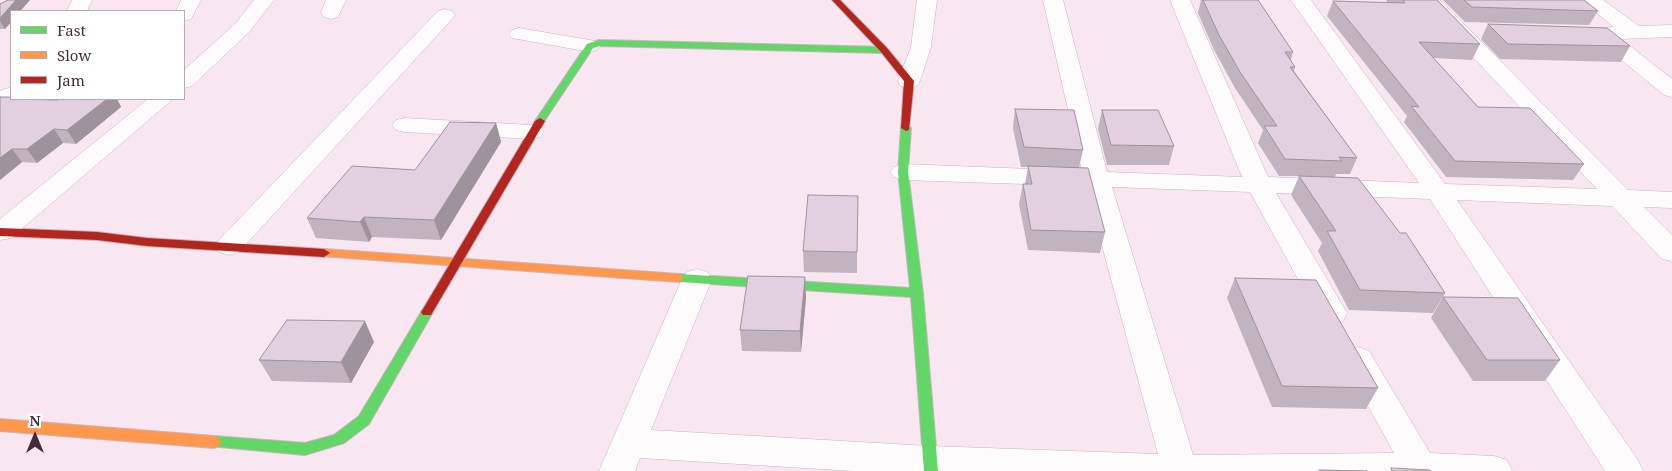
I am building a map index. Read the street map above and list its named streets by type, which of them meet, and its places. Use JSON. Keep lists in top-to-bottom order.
{
  "legend": ["Fast", "Slow", "Jam"],
  "north": "top"
}
